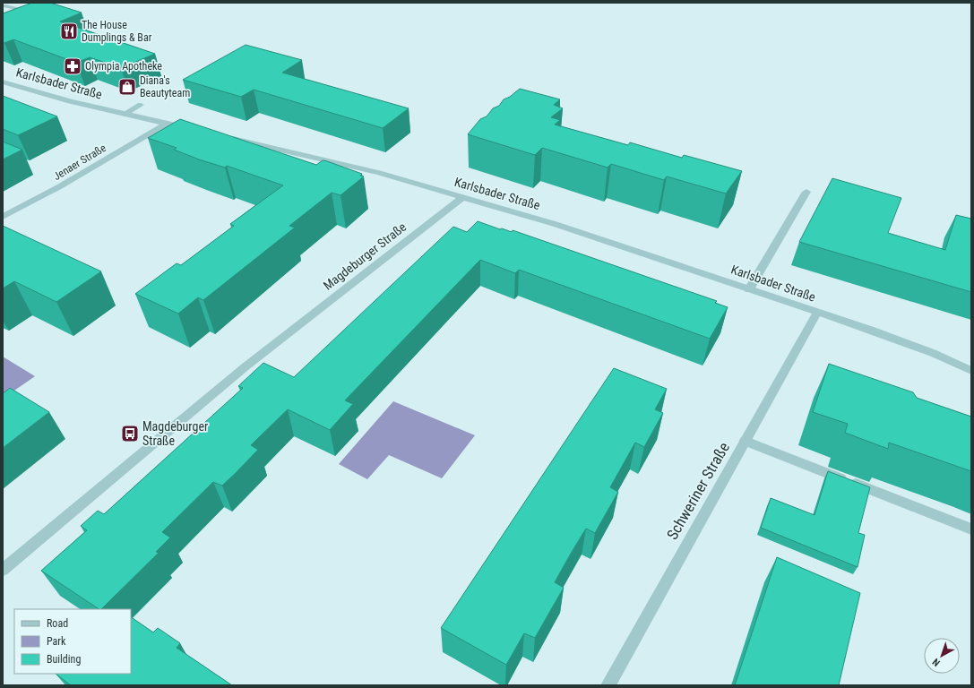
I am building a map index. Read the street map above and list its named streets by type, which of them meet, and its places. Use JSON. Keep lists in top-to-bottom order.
{
  "streets": {
    "street": [
      "Karlsbader Straße",
      "Jenaer Straße",
      "Magdeburger Straße",
      "Schweriner Straße"
    ]
  },
  "crossings": [
    ["Karlsbader Straße", "Jenaer Straße"],
    ["Karlsbader Straße", "Magdeburger Straße"],
    ["Karlsbader Straße", "Schweriner Straße"]
  ],
  "places": {
    "restaurant": ["The House Dumplings & Bar"],
    "pharmacy": ["Olympia Apotheke"],
    "shop": ["Diana's Beautyteam"],
    "bus stop": ["Magdeburger Straße"]
  },
  "legend": ["Road", "Park", "Building"],
  "north": "bottom left"
}
